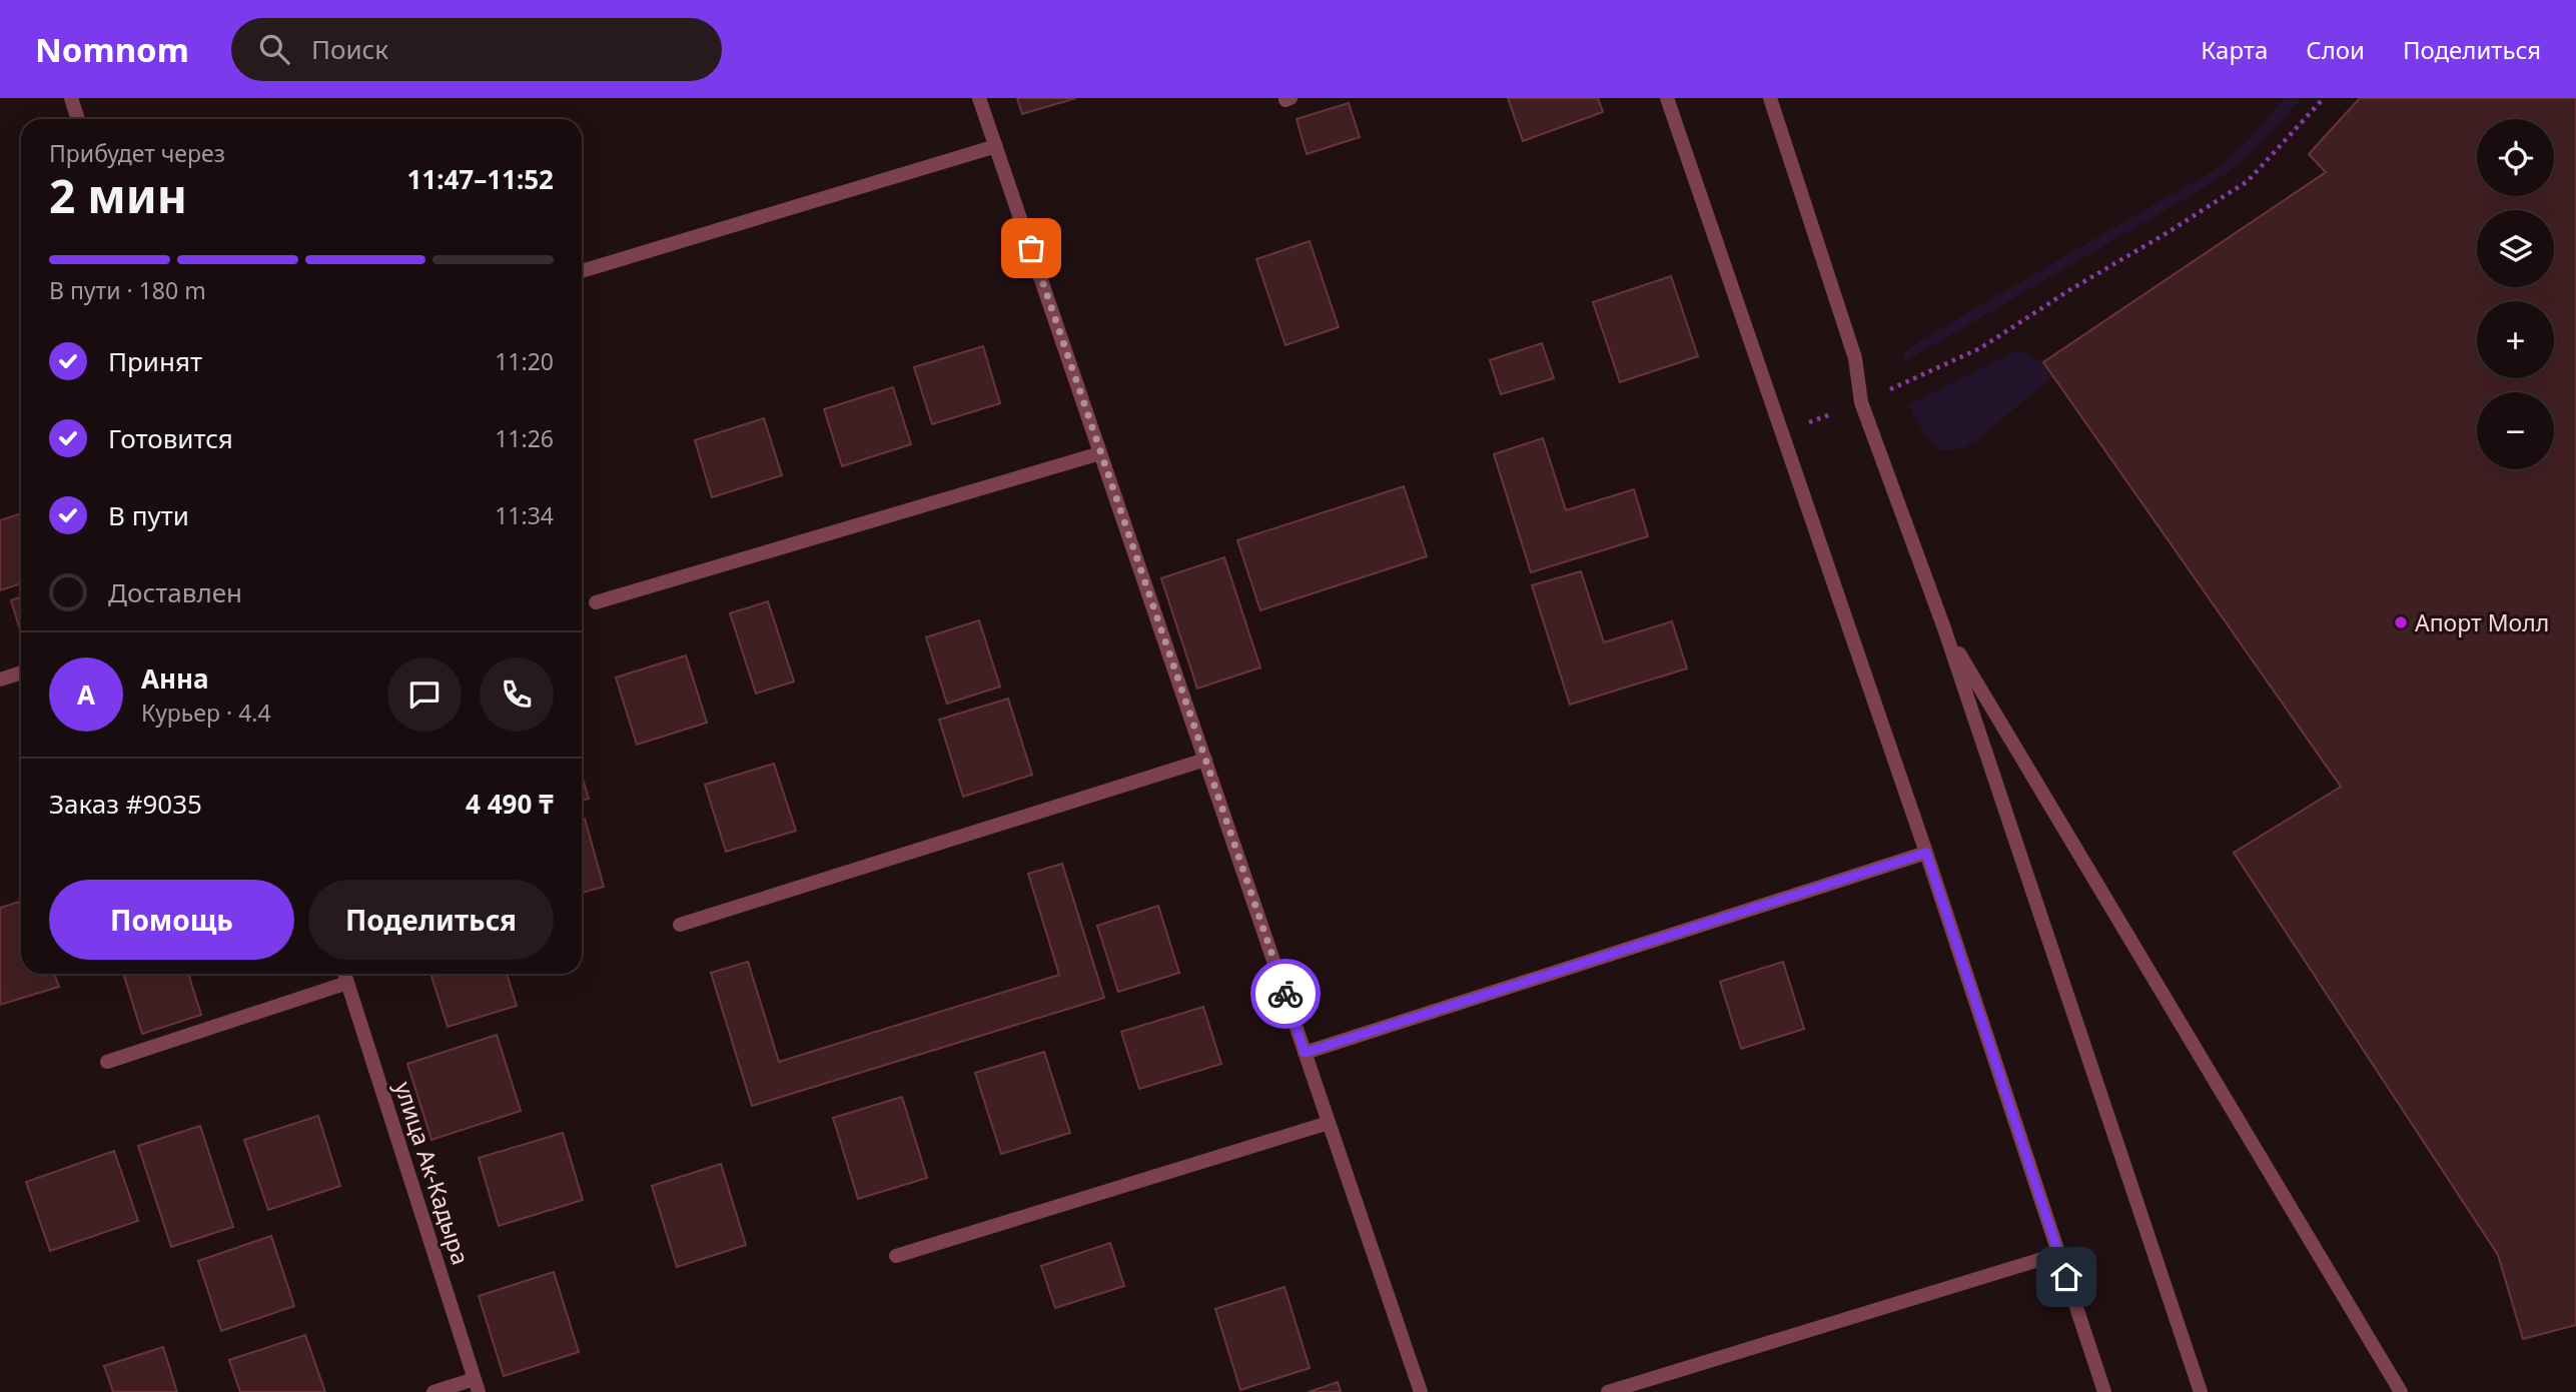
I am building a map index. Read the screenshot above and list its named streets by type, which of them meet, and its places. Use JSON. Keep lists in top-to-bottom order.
{
  "streets": {
    "street": ["улица Ак-Кадыра"]
  },
  "places": ["Апорт Молл"],
  "page": {
    "header": "Nomnom",
    "search": "Поиск",
    "nav": ["Карта", "Слои", "Поделиться"],
    "map_buttons": ["+", "−"],
    "heading": ["2 мин", "Прибудет через", "11:47–11:52"],
    "panel": [
      "Анна",
      "Курьер · 4.4",
      "Заказ #9035",
      "4 490 ₸"
    ],
    "bar": "В пути · 180 m",
    "list": [
      ["Принят", "11:20"],
      ["Готовится", "11:26"],
      ["В пути", "11:34"],
      "Доставлен"
    ],
    "round": "А",
    "buttons": ["Помощь", "Поделиться"]
  }
}
